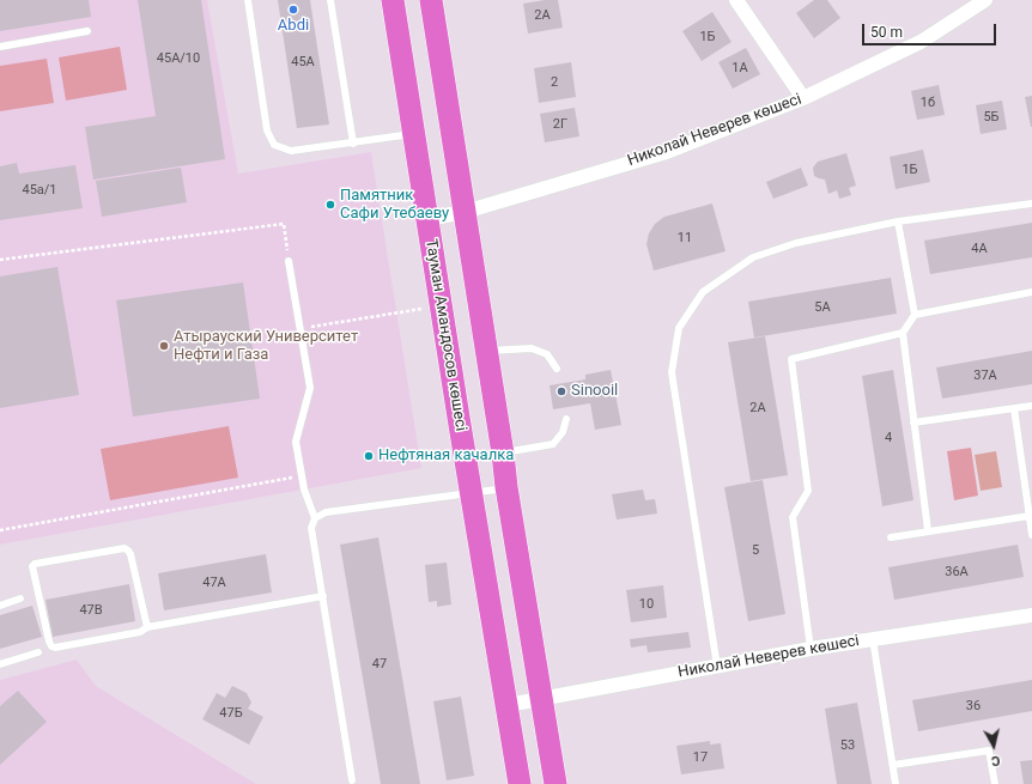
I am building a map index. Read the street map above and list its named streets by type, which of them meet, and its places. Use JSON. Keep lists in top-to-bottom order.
{
  "streets": {
    "main road": ["Тауман Амандосов көшесі"],
    "street": ["Николай Неверев көшесі"]
  },
  "crossings": [
    ["Николай Неверев көшесі", "Тауман Амандосов көшесі"]
  ],
  "places": [
    "Abdi",
    "Памятник Сафи Утебаеву",
    "Атырауский Университет Нефти и Газа",
    "Sinooil",
    "Нефтяная качалка"
  ],
  "house_numbers": [
    "2А",
    "1Б",
    "45А/10",
    "45А",
    "1А",
    "2",
    "1б",
    "5Б",
    "2Г",
    "1Б",
    "45а/1",
    "11",
    "4А",
    "5А",
    "37А",
    "2А",
    "4",
    "5",
    "36А",
    "47А",
    "10",
    "47В",
    "47",
    "36",
    "47Б",
    "53",
    "17"
  ],
  "scale_bar": "50 m",
  "north": "bottom"
}
